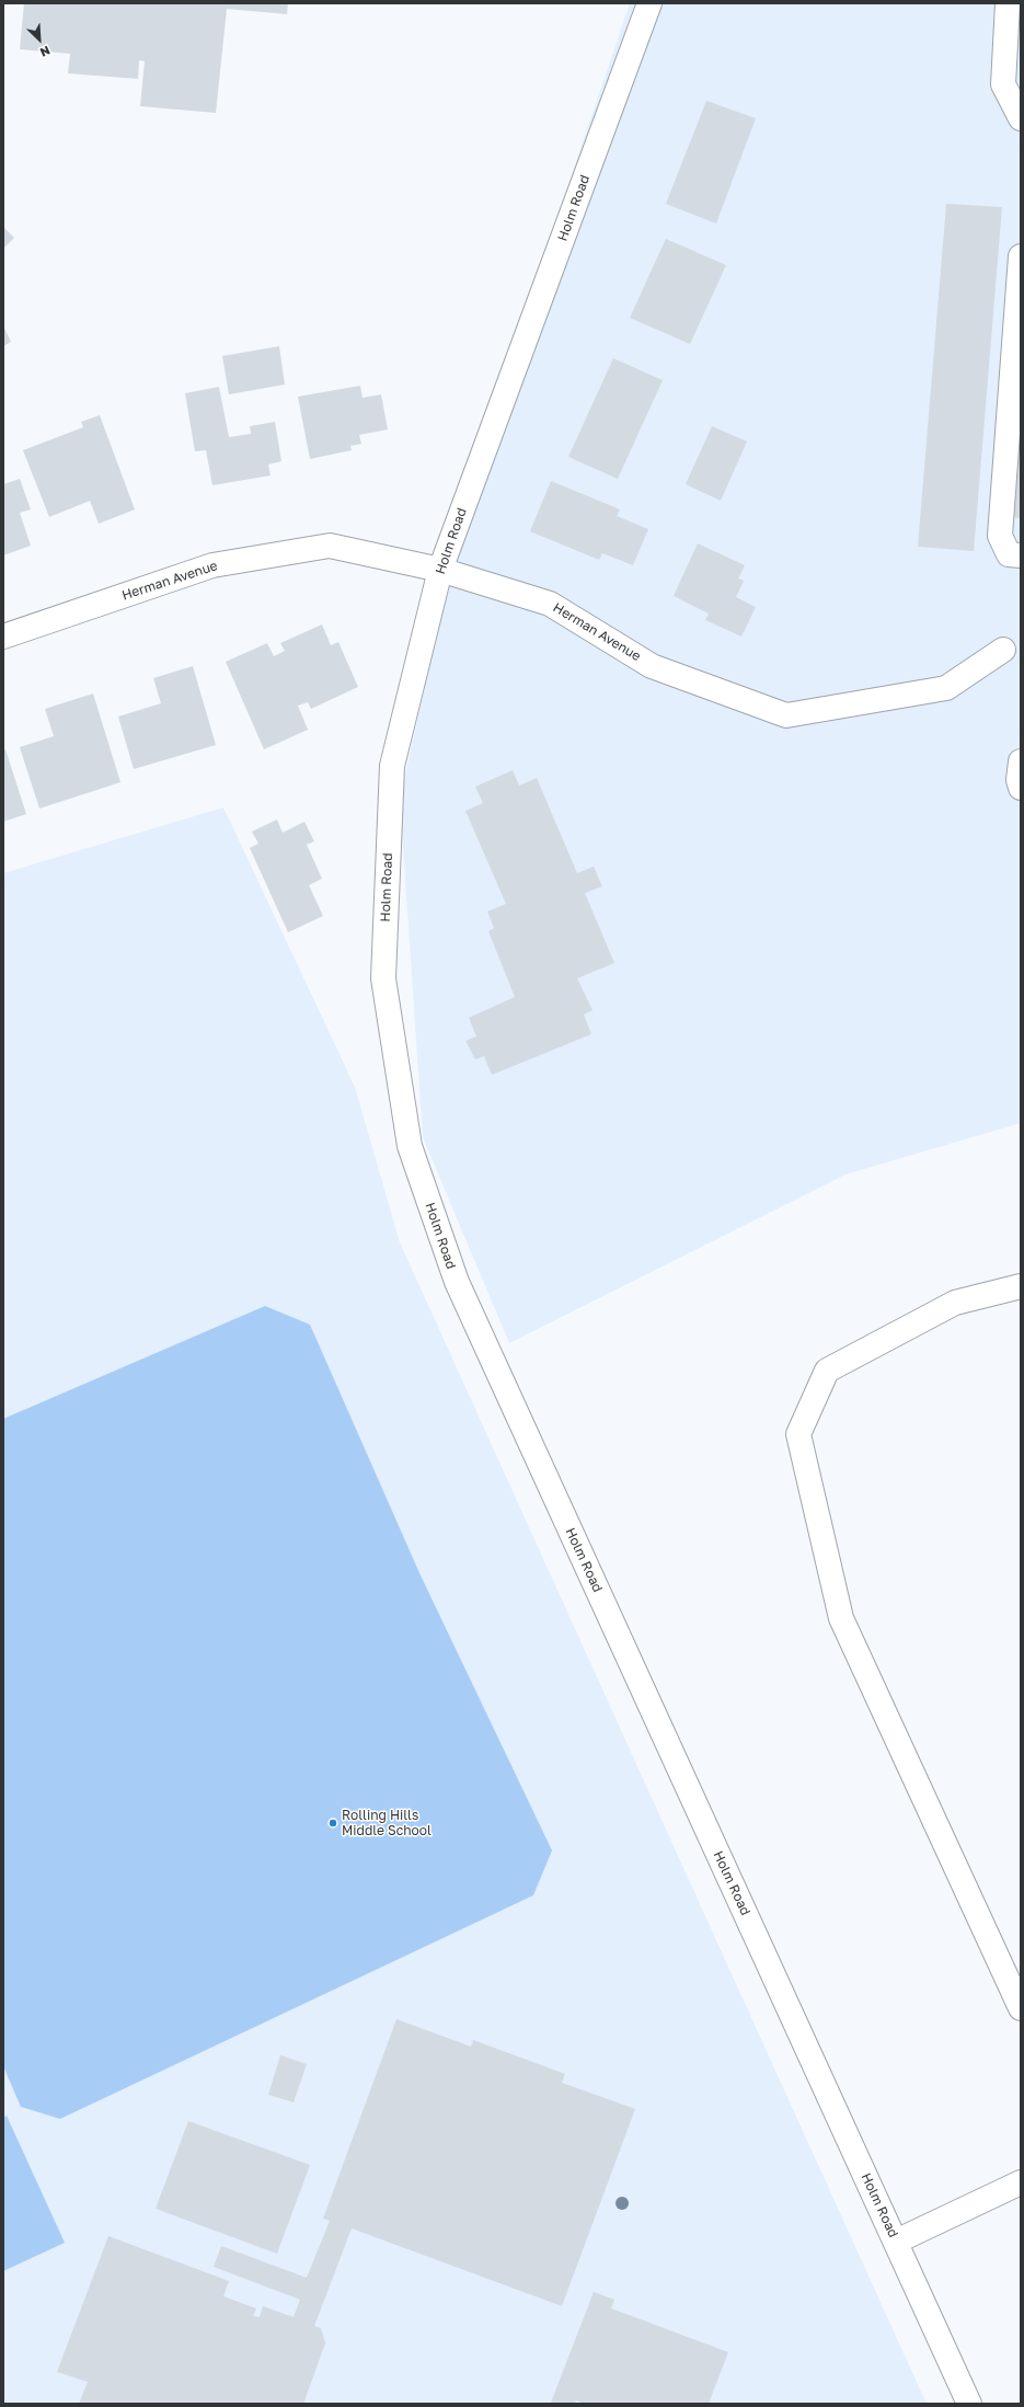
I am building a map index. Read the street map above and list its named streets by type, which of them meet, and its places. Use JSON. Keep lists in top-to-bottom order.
{
  "streets": {
    "street": ["Holm Road", "Herman Avenue"]
  },
  "crossings": [
    ["Holm Road", "Herman Avenue"]
  ],
  "places": ["Rolling Hills Middle School"],
  "north": "bottom right"
}
